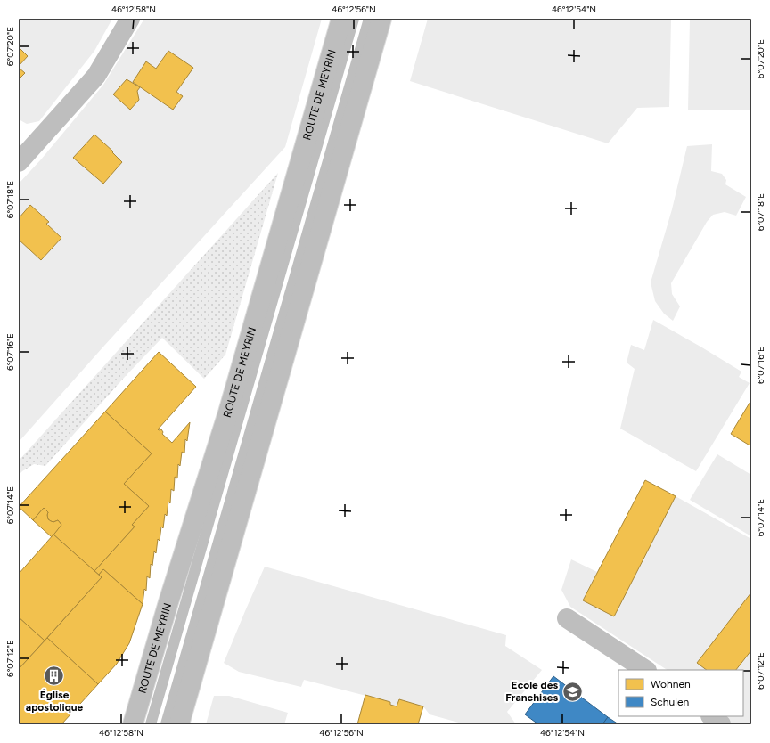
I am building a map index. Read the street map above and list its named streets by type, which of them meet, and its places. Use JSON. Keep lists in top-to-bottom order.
{
  "streets": {
    "main road": ["ROUTE DE MEYRIN"]
  },
  "places": {
    "building": ["Église apostolique"],
    "school or university": ["Ecole des Franchises"]
  },
  "legend": ["Wohnen", "Schulen"],
  "coordinates": [
    "46°12'58\"N",
    "46°12'56\"N",
    "46°12'54\"N",
    "6°07'20\"E",
    "6°07'18\"E",
    "6°07'16\"E",
    "6°07'14\"E",
    "6°07'12\"E"
  ]
}
